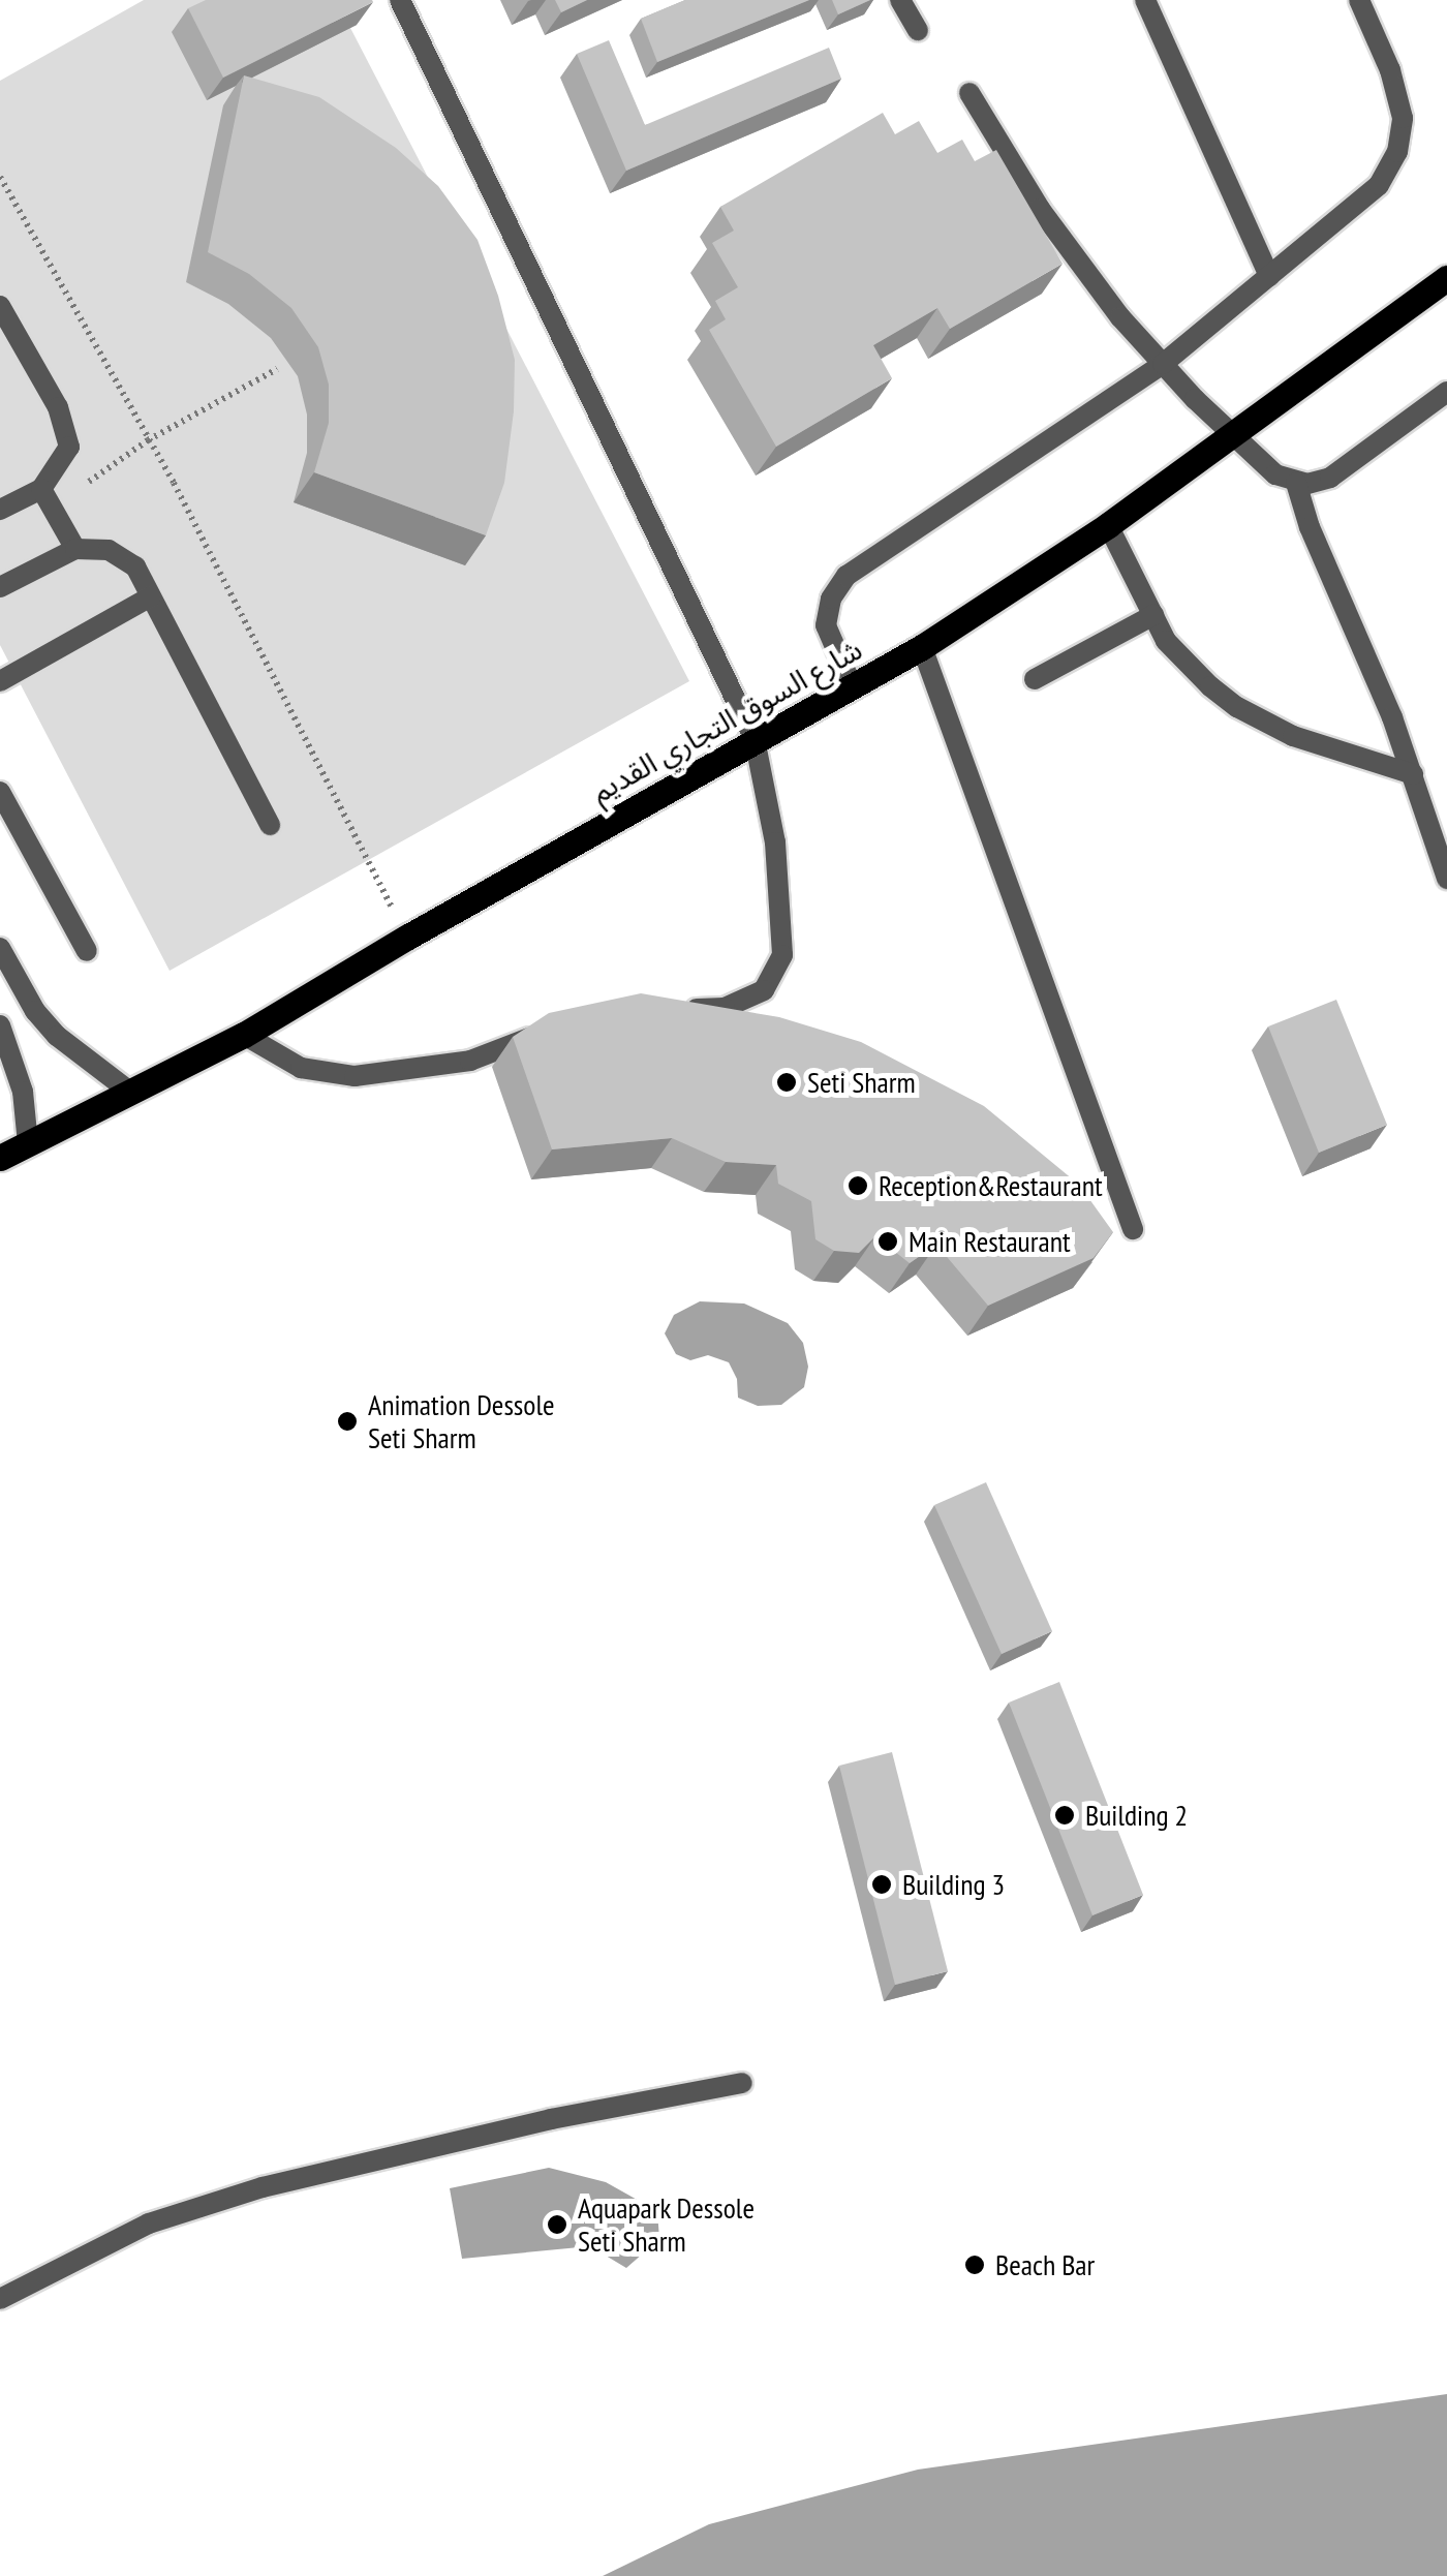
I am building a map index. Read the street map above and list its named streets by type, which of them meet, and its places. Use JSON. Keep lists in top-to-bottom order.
{
  "streets": {
    "main road": ["شارع السوق التجاري القديم"]
  },
  "places": [
    "Seti Sharm",
    "Reception&Restaurant",
    "Main Restaurant",
    "Animation Dessole Seti Sharm",
    "Building 2",
    "Building 3",
    "Aquapark Dessole Seti Sharm",
    "Beach Bar"
  ]
}
